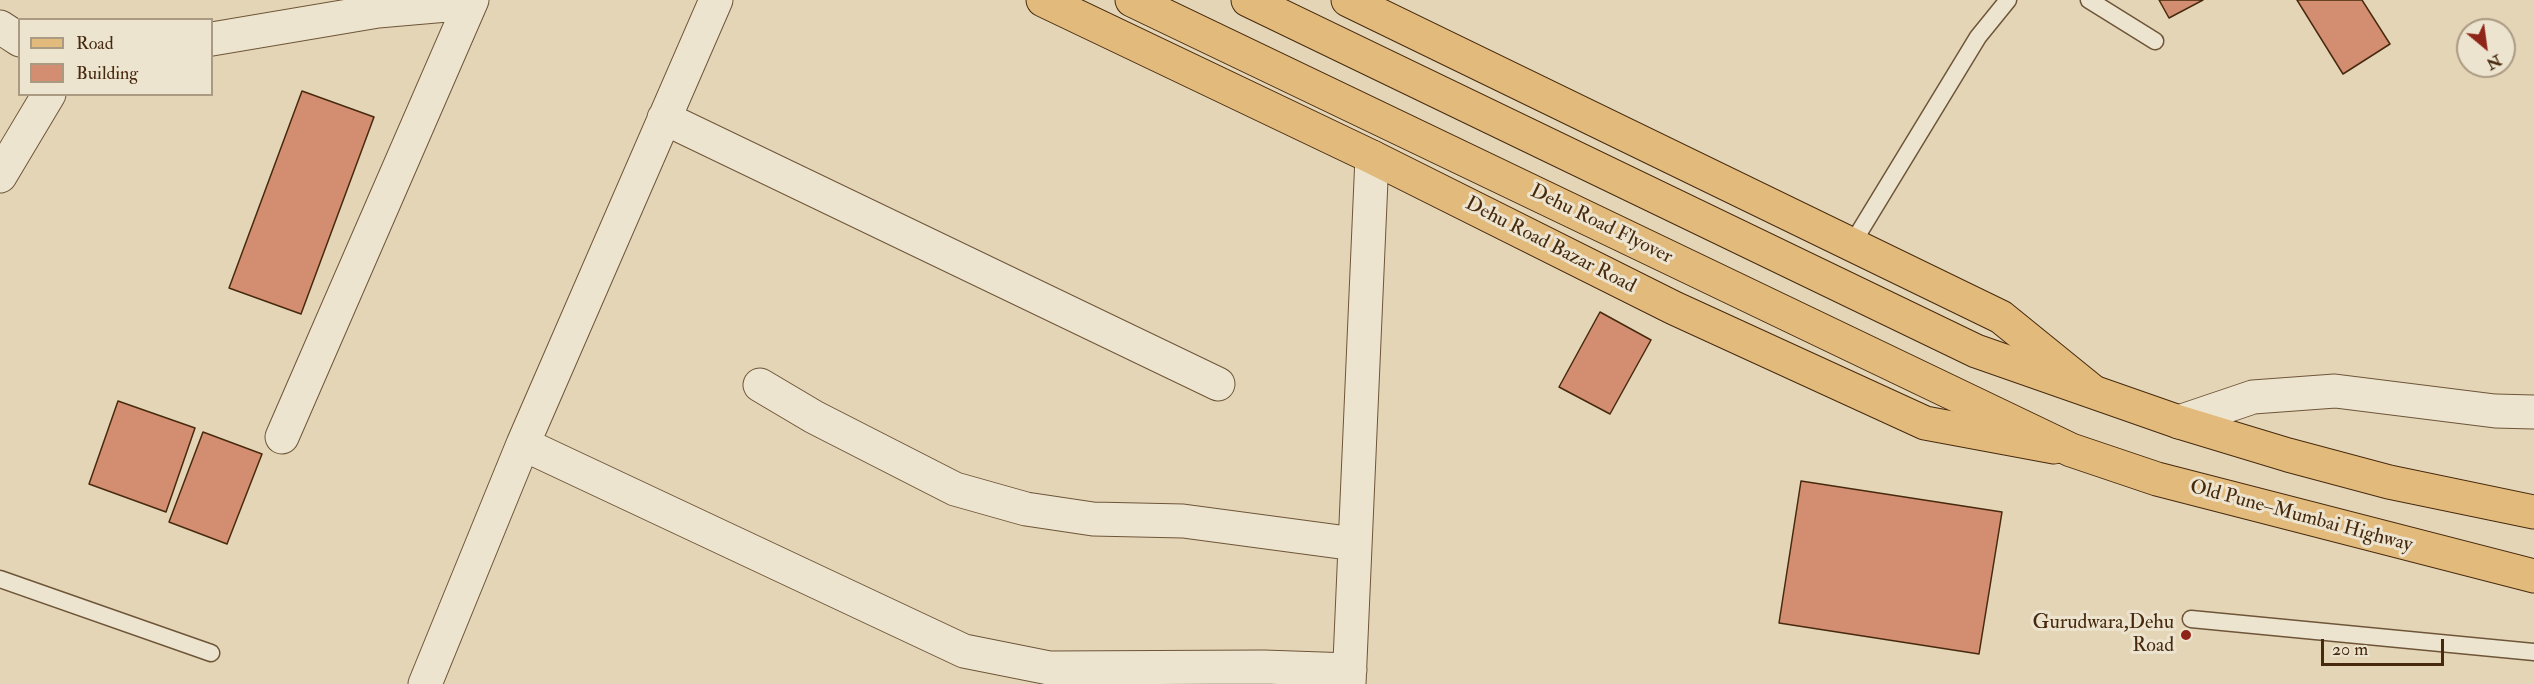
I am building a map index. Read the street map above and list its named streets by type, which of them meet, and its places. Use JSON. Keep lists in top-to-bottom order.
{
  "streets": {
    "main road": ["Dehu Road Flyover", "Dehu Road Bazar Road", "Old Pune–Mumbai Highway"]
  },
  "crossings": [
    ["Dehu Road Flyover", "Dehu Road Bazar Road"],
    ["Dehu Road Flyover", "Old Pune–Mumbai Highway"],
    ["Dehu Road Bazar Road", "Old Pune–Mumbai Highway"]
  ],
  "places": ["Gurudwara,Dehu Road"],
  "legend": ["Road", "Building"],
  "scale_bar": "20 m",
  "north": "bottom right"
}
